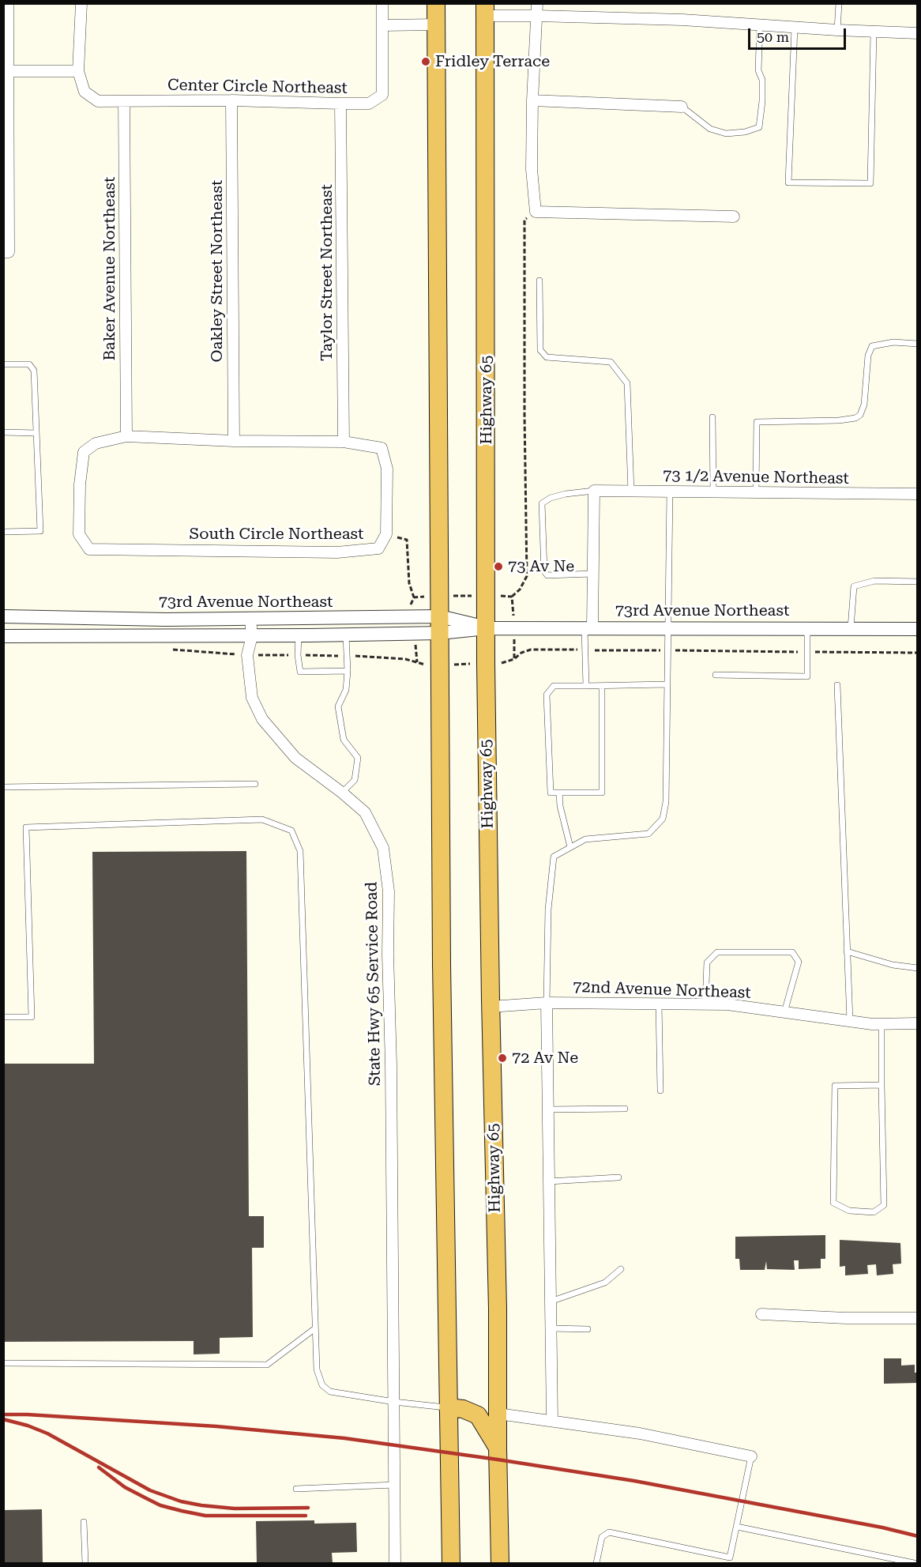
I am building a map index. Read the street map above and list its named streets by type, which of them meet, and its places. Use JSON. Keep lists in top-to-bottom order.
{
  "streets": {
    "highway": ["Highway 65"],
    "street": [
      "Center Circle Northeast",
      "Baker Avenue Northeast",
      "Oakley Street Northeast",
      "Taylor Street Northeast",
      "73 1/2 Avenue Northeast",
      "South Circle Northeast",
      "73rd Avenue Northeast",
      "State Hwy 65 Service Road",
      "72nd Avenue Northeast"
    ]
  },
  "crossings": [
    ["Center Circle Northeast", "Baker Avenue Northeast"],
    ["Center Circle Northeast", "Oakley Street Northeast"],
    ["Center Circle Northeast", "Taylor Street Northeast"],
    ["Baker Avenue Northeast", "South Circle Northeast"],
    ["Oakley Street Northeast", "South Circle Northeast"],
    ["Taylor Street Northeast", "South Circle Northeast"],
    ["Highway 65", "73rd Avenue Northeast"],
    ["Highway 65", "72nd Avenue Northeast"],
    ["73rd Avenue Northeast", "State Hwy 65 Service Road"]
  ],
  "places": ["Fridley Terrace", "73 Av Ne", "72 Av Ne"],
  "scale_bar": "50 m"
}
